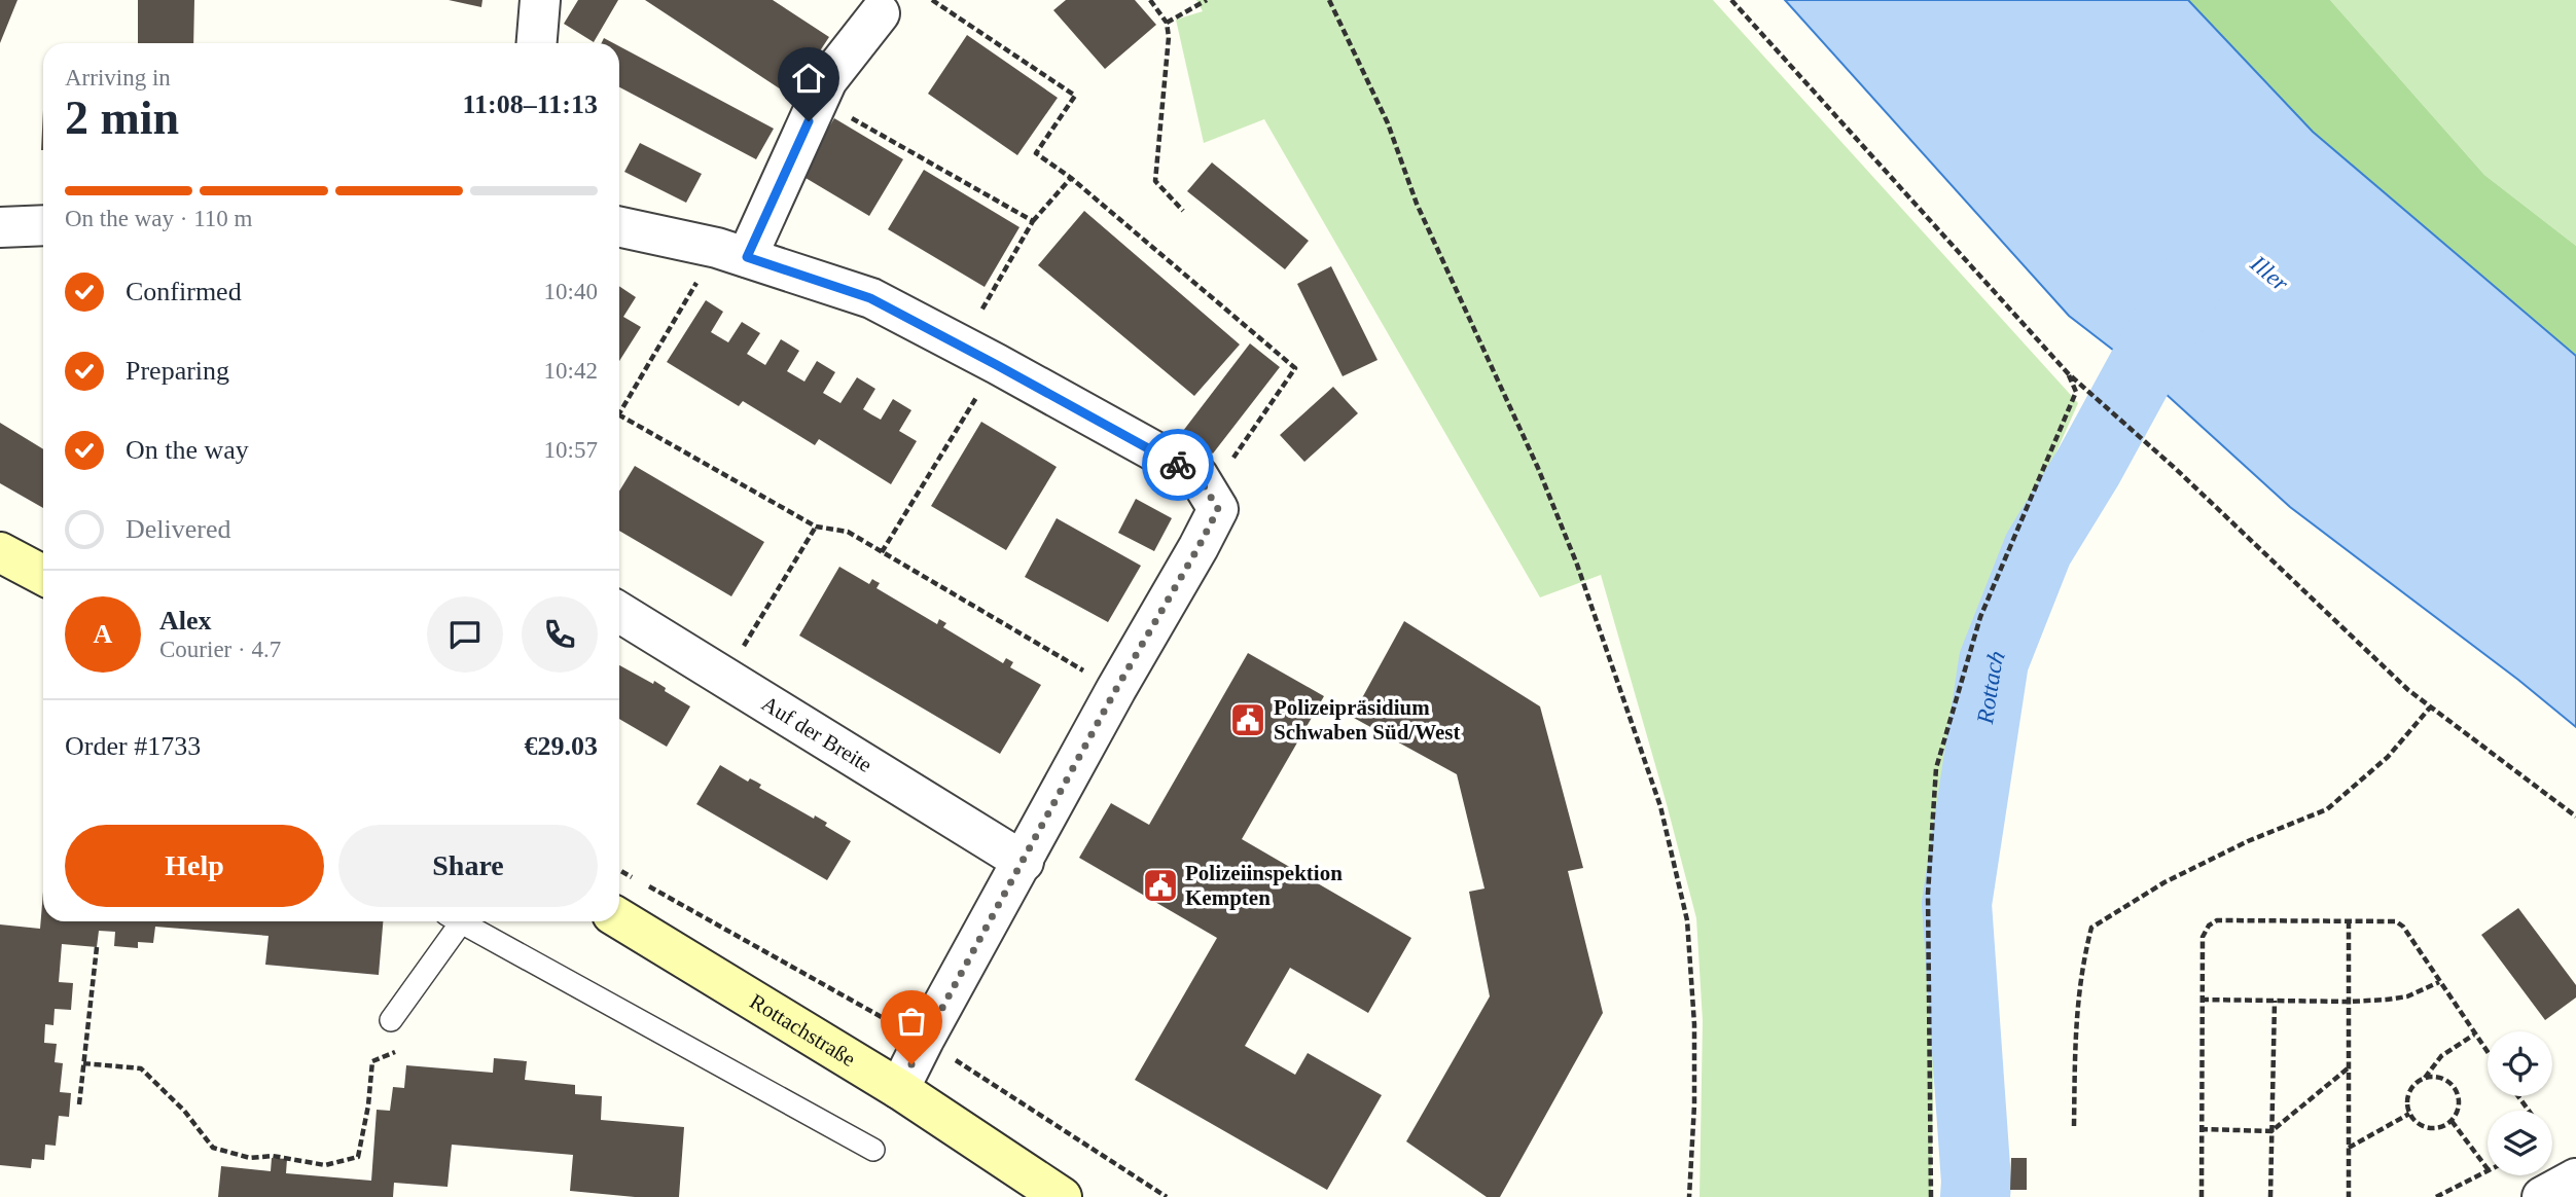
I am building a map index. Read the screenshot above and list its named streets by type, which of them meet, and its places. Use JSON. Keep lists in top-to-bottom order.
{
  "streets": {
    "main road": ["Rottachstraße"],
    "street": ["Auf der Breite"]
  },
  "water": ["Iller", "Rottach"],
  "places": {
    "public building": ["Polizeipräsidium Schwaben Süd/West", "Polizeiinspektion Kempten"]
  },
  "page": {
    "heading": ["2 min", "Arriving in", "11:08–11:13"],
    "panel": [
      "Alex",
      "Courier · 4.7",
      "Order #1733",
      "€29.03"
    ],
    "bar": "On the way · 110 m",
    "list": [
      ["Confirmed", "10:40"],
      ["Preparing", "10:42"],
      ["On the way", "10:57"],
      "Delivered"
    ],
    "round": "A",
    "buttons": ["Help", "Share"]
  }
}
